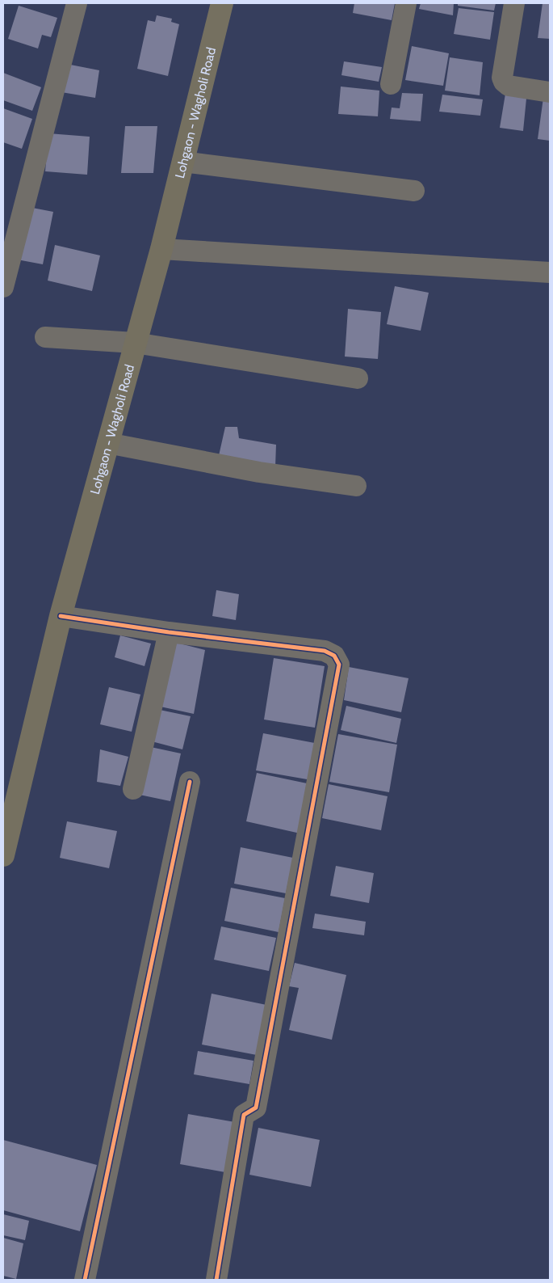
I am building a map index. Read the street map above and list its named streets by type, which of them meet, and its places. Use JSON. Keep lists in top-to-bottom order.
{
  "streets": {
    "main road": ["Lohgaon - Wagholi Road"]
  }
}
